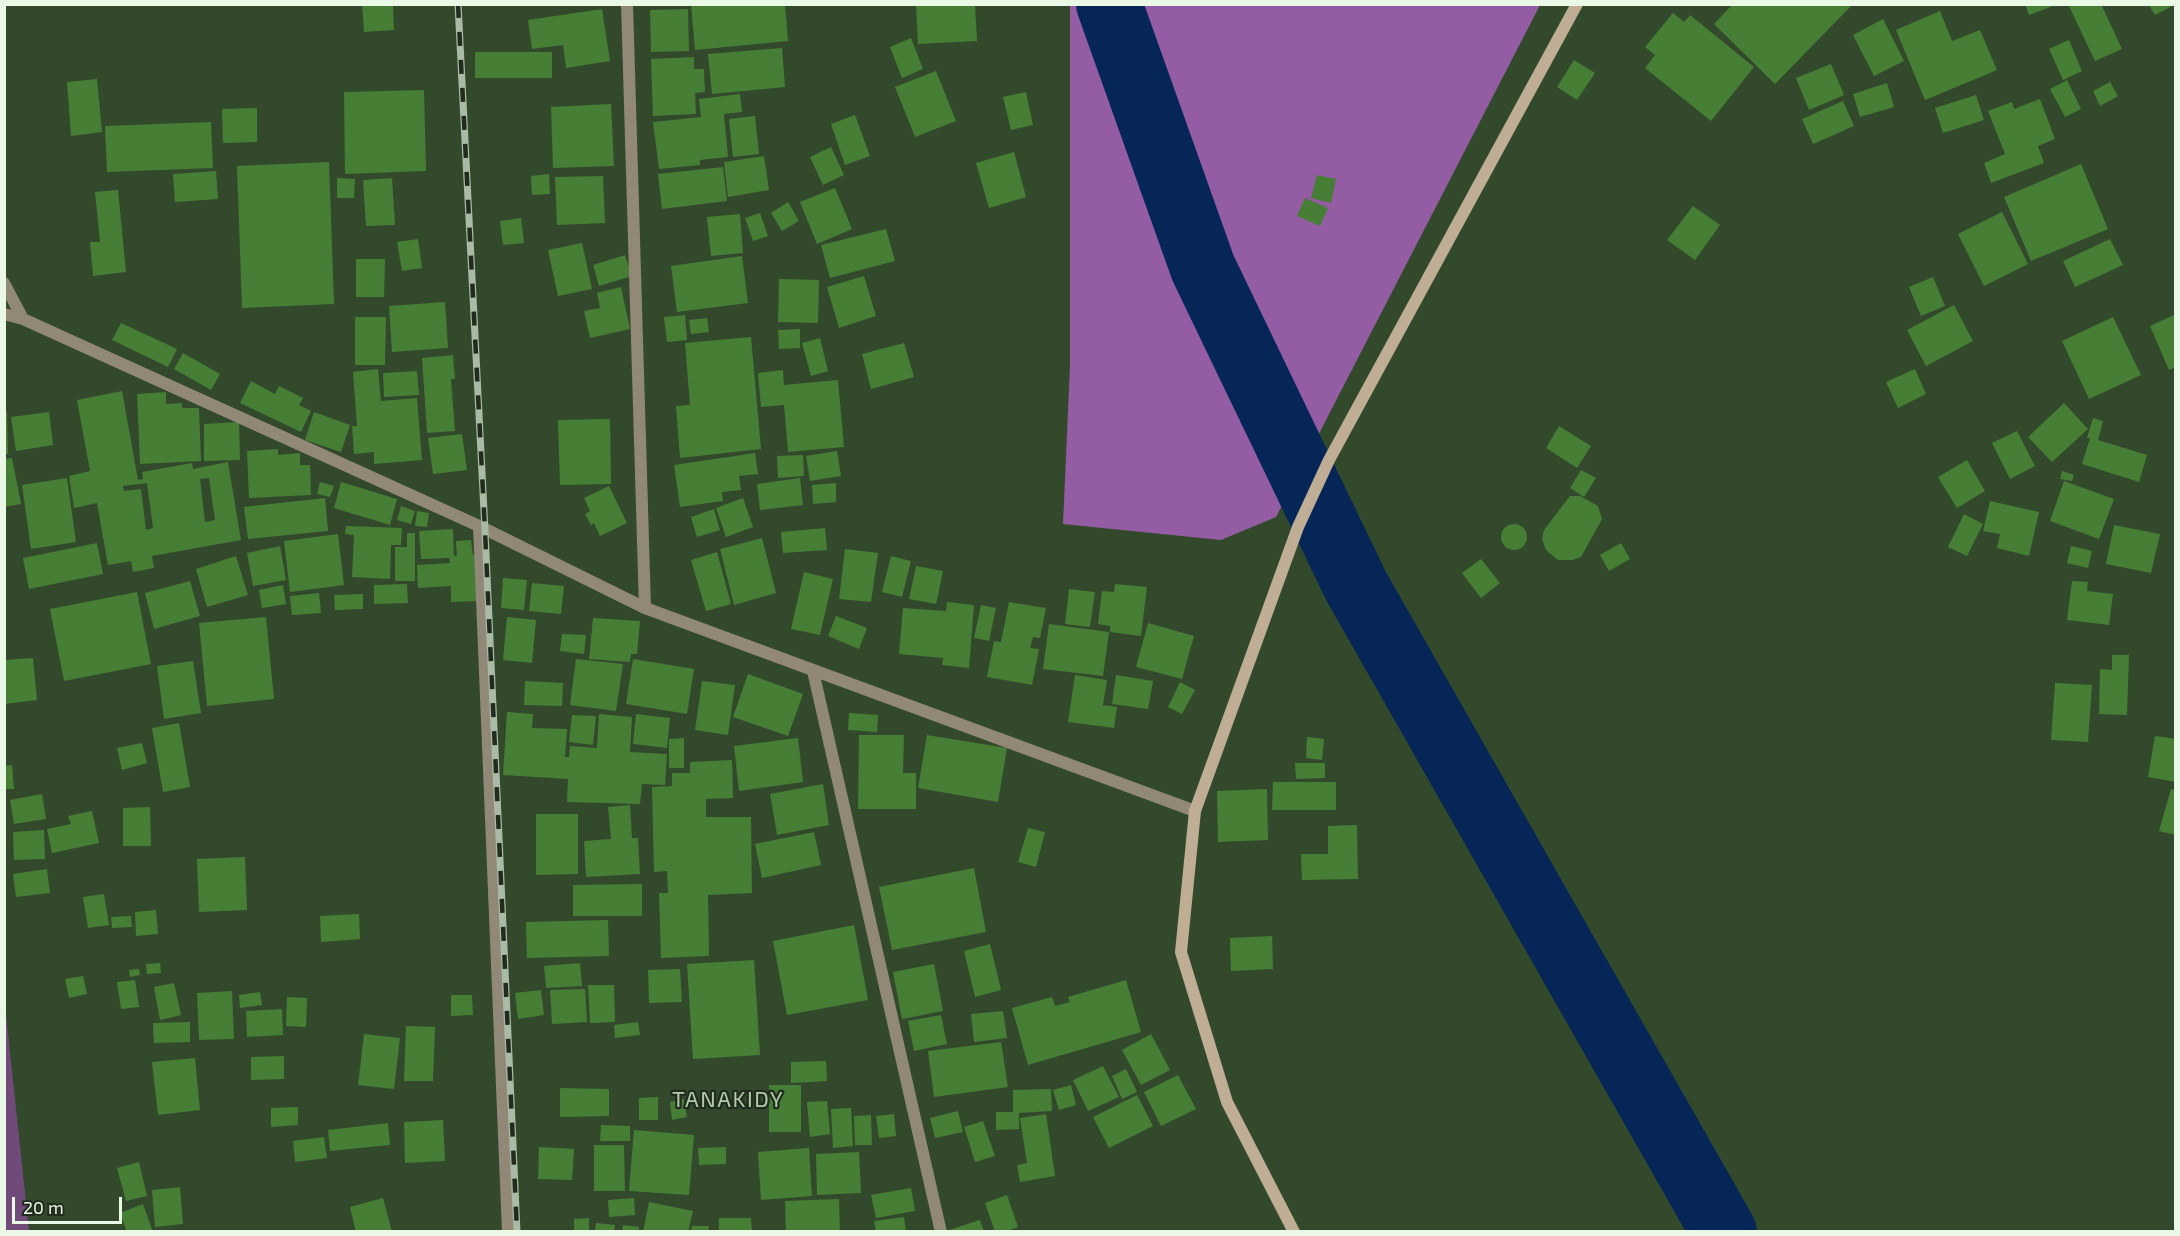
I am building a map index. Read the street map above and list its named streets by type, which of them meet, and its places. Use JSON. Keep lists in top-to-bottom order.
{
  "districts": ["TANAKIDY"],
  "scale_bar": "20 m"
}
